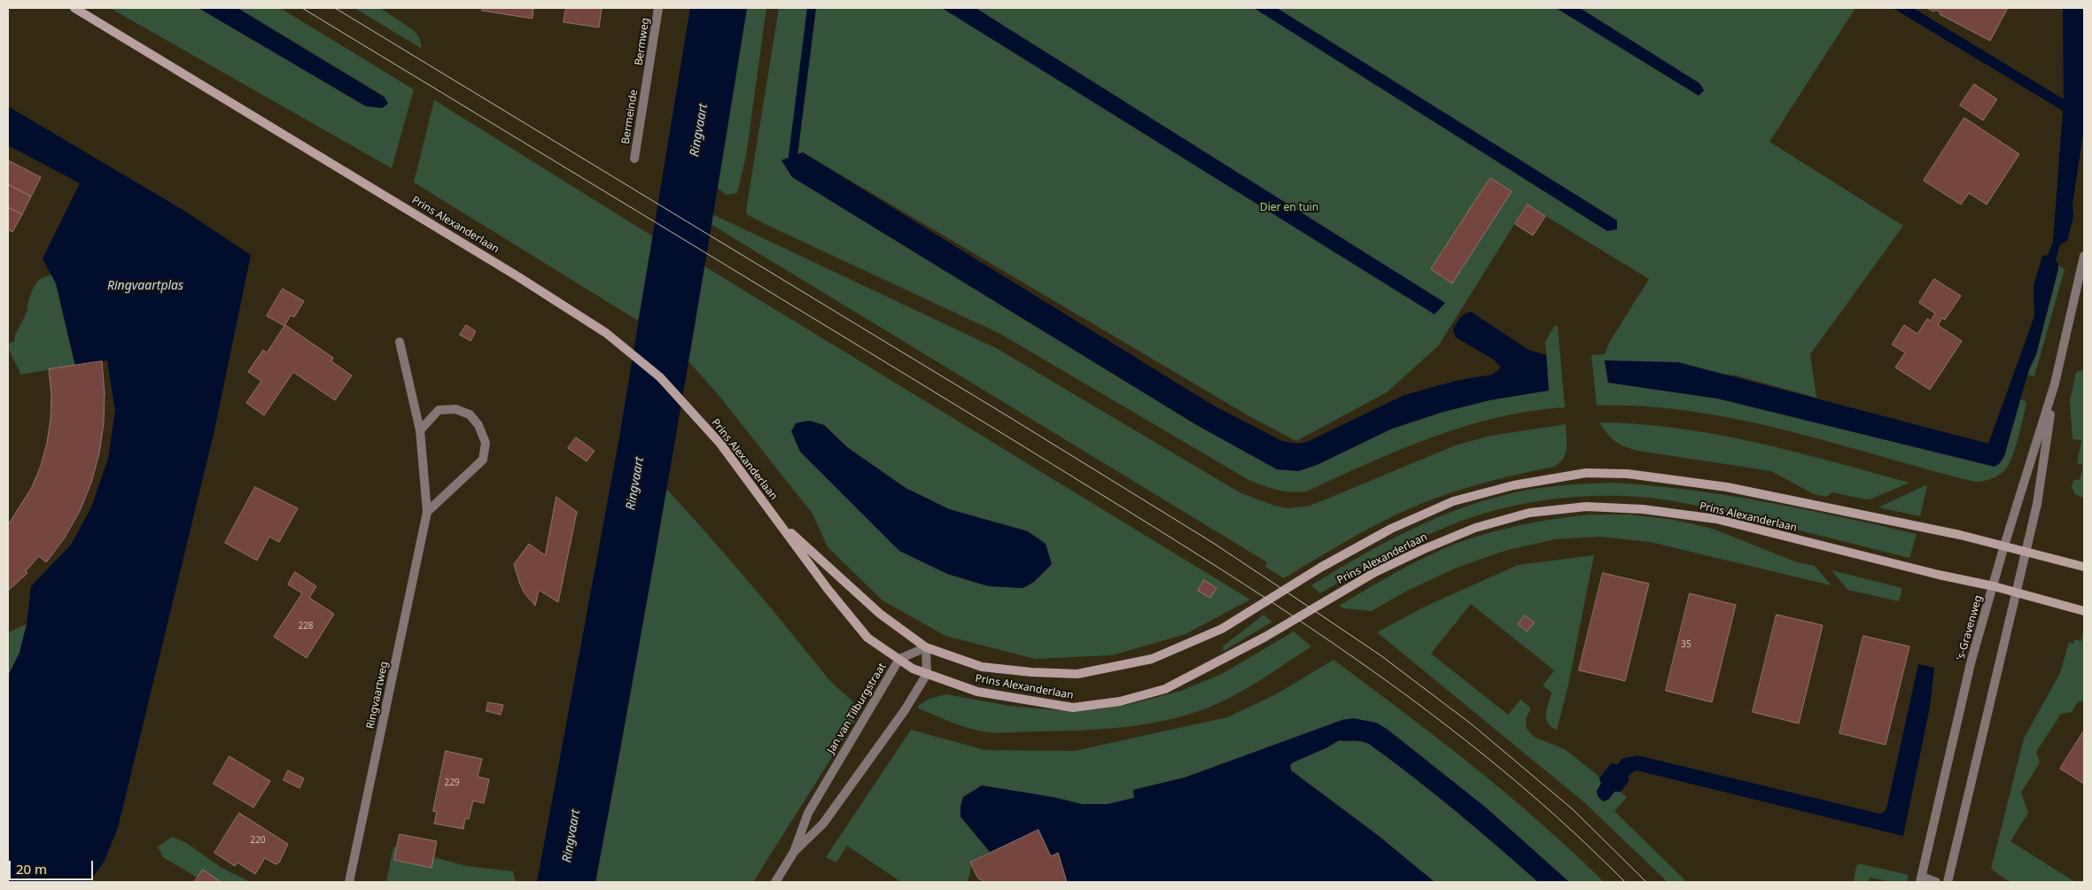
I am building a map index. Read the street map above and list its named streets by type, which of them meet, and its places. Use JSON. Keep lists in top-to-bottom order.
{
  "streets": {
    "main road": ["Prins Alexanderlaan"],
    "street": [
      "Bermweg",
      "Bermeinde",
      "'s-Gravenweg",
      "Ringvaartweg",
      "Jan van Tilburgstraat"
    ]
  },
  "crossings": [
    ["Bermweg", "Bermeinde"],
    ["Prins Alexanderlaan", "'s-Gravenweg"],
    ["Prins Alexanderlaan", "Jan van Tilburgstraat"]
  ],
  "water": ["Ringvaart", "Ringvaartplas"],
  "parks": ["Dier en tuin"],
  "house_numbers": [
    "228",
    "35",
    "229",
    "220"
  ],
  "scale_bar": "20 m"
}
